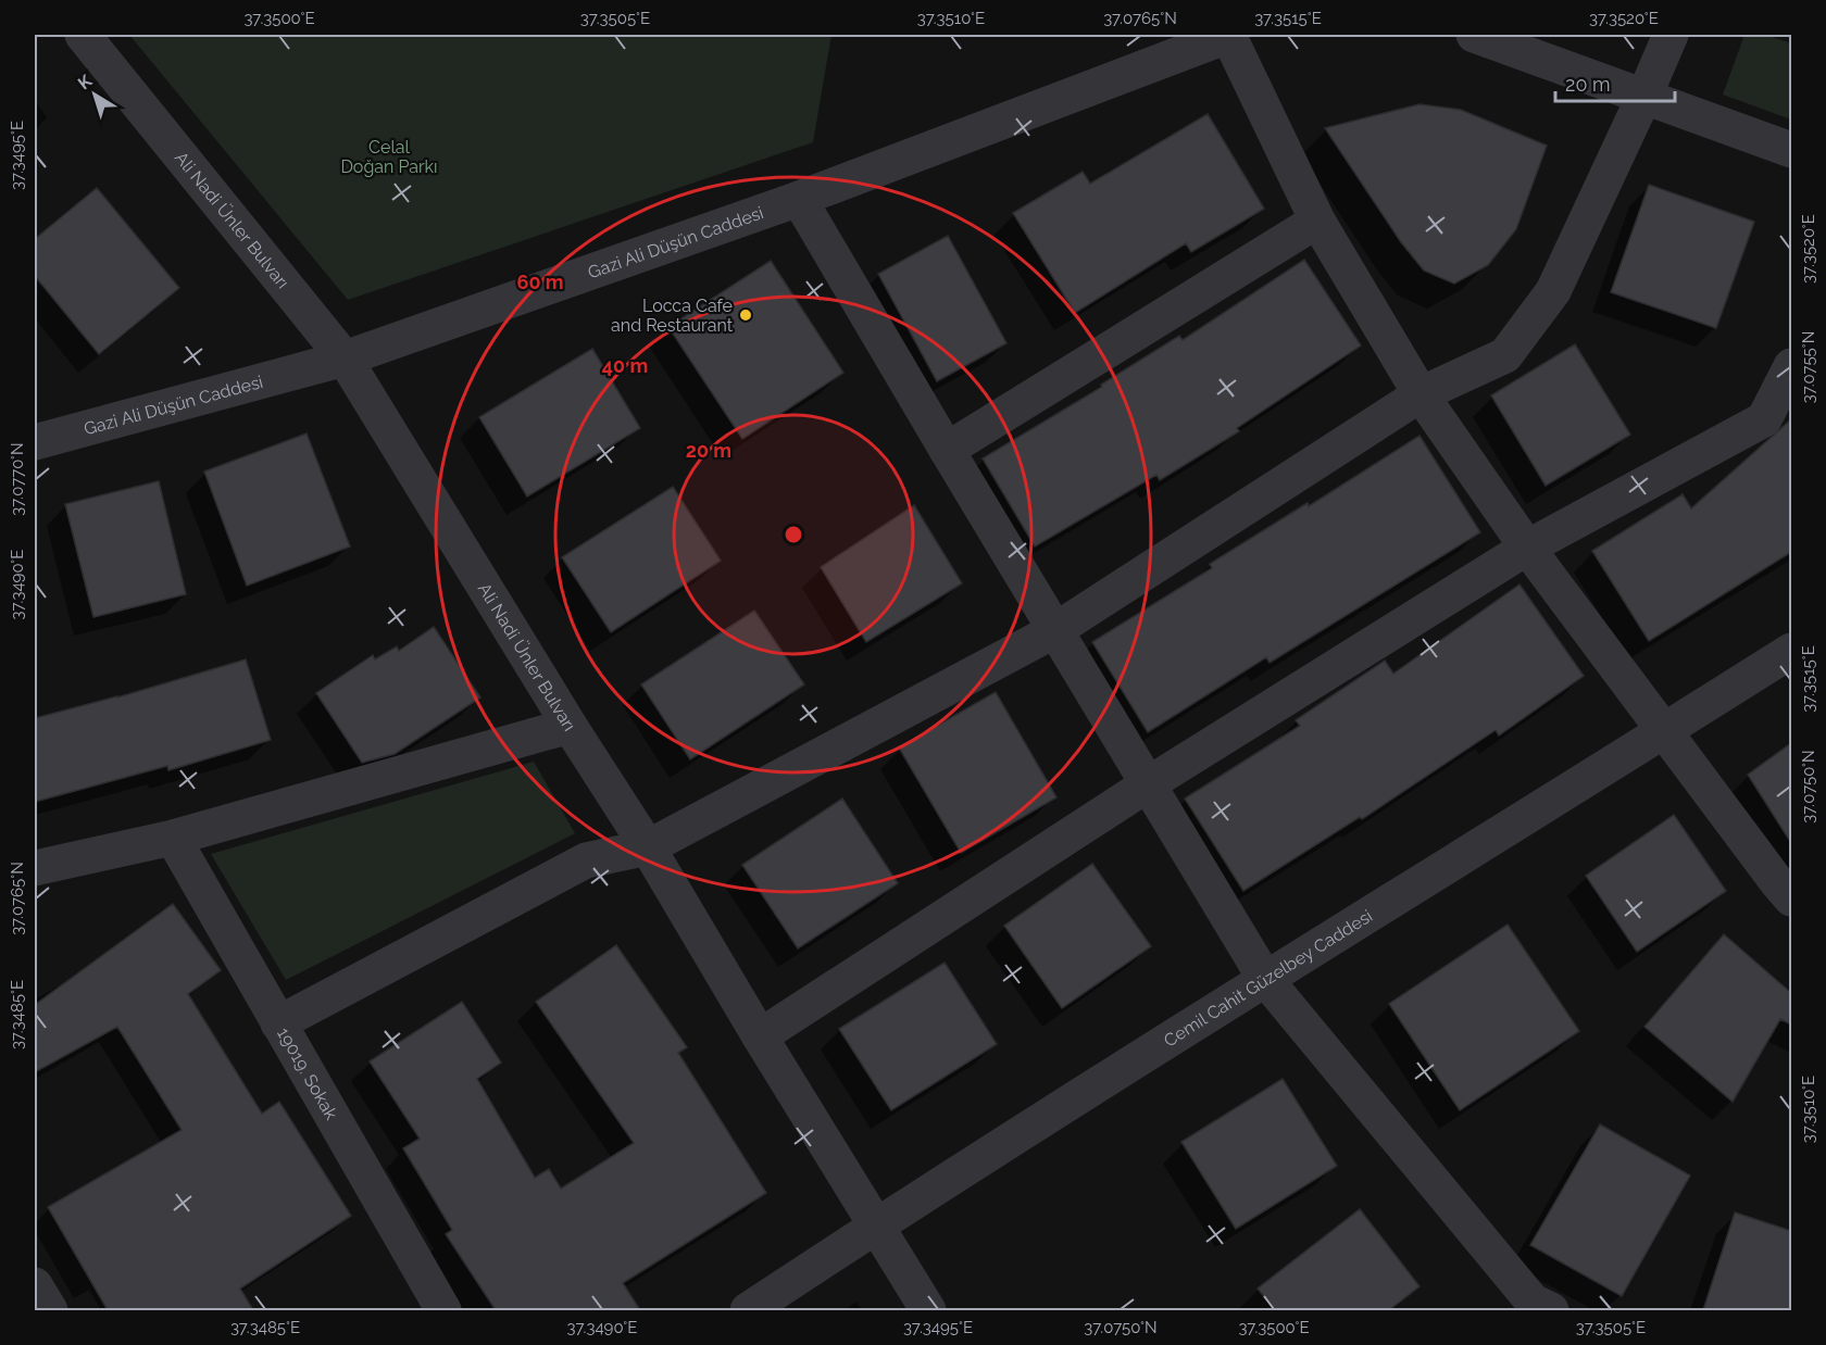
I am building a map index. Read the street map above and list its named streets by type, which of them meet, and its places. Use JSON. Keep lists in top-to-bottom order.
{
  "streets": {
    "street": [
      "Ali Nadi Ünler Bulvarı",
      "Gazi Ali Düşün Caddesi",
      "Cemil Cahit Güzelbey Caddesi",
      "19019. Sokak"
    ]
  },
  "crossings": [
    ["Ali Nadi Ünler Bulvarı", "Gazi Ali Düşün Caddesi"],
    ["Ali Nadi Ünler Bulvarı", "Cemil Cahit Güzelbey Caddesi"]
  ],
  "parks": ["Celal Doğan Parkı"],
  "places": ["Locca Cafe and Restaurant"],
  "scale_bar": "20 m",
  "north": "top left",
  "coordinates": [
    "37.3500°E",
    "37.3505°E",
    "37.3510°E",
    "37.0765°N",
    "37.3515°E",
    "37.3520°E",
    "37.3495°E",
    "37.0755°N",
    "37.0770°N",
    "37.3490°E",
    "37.0750°N",
    "37.3485°E"
  ],
  "rings": ["60 m", "40 m", "20 m"]
}
